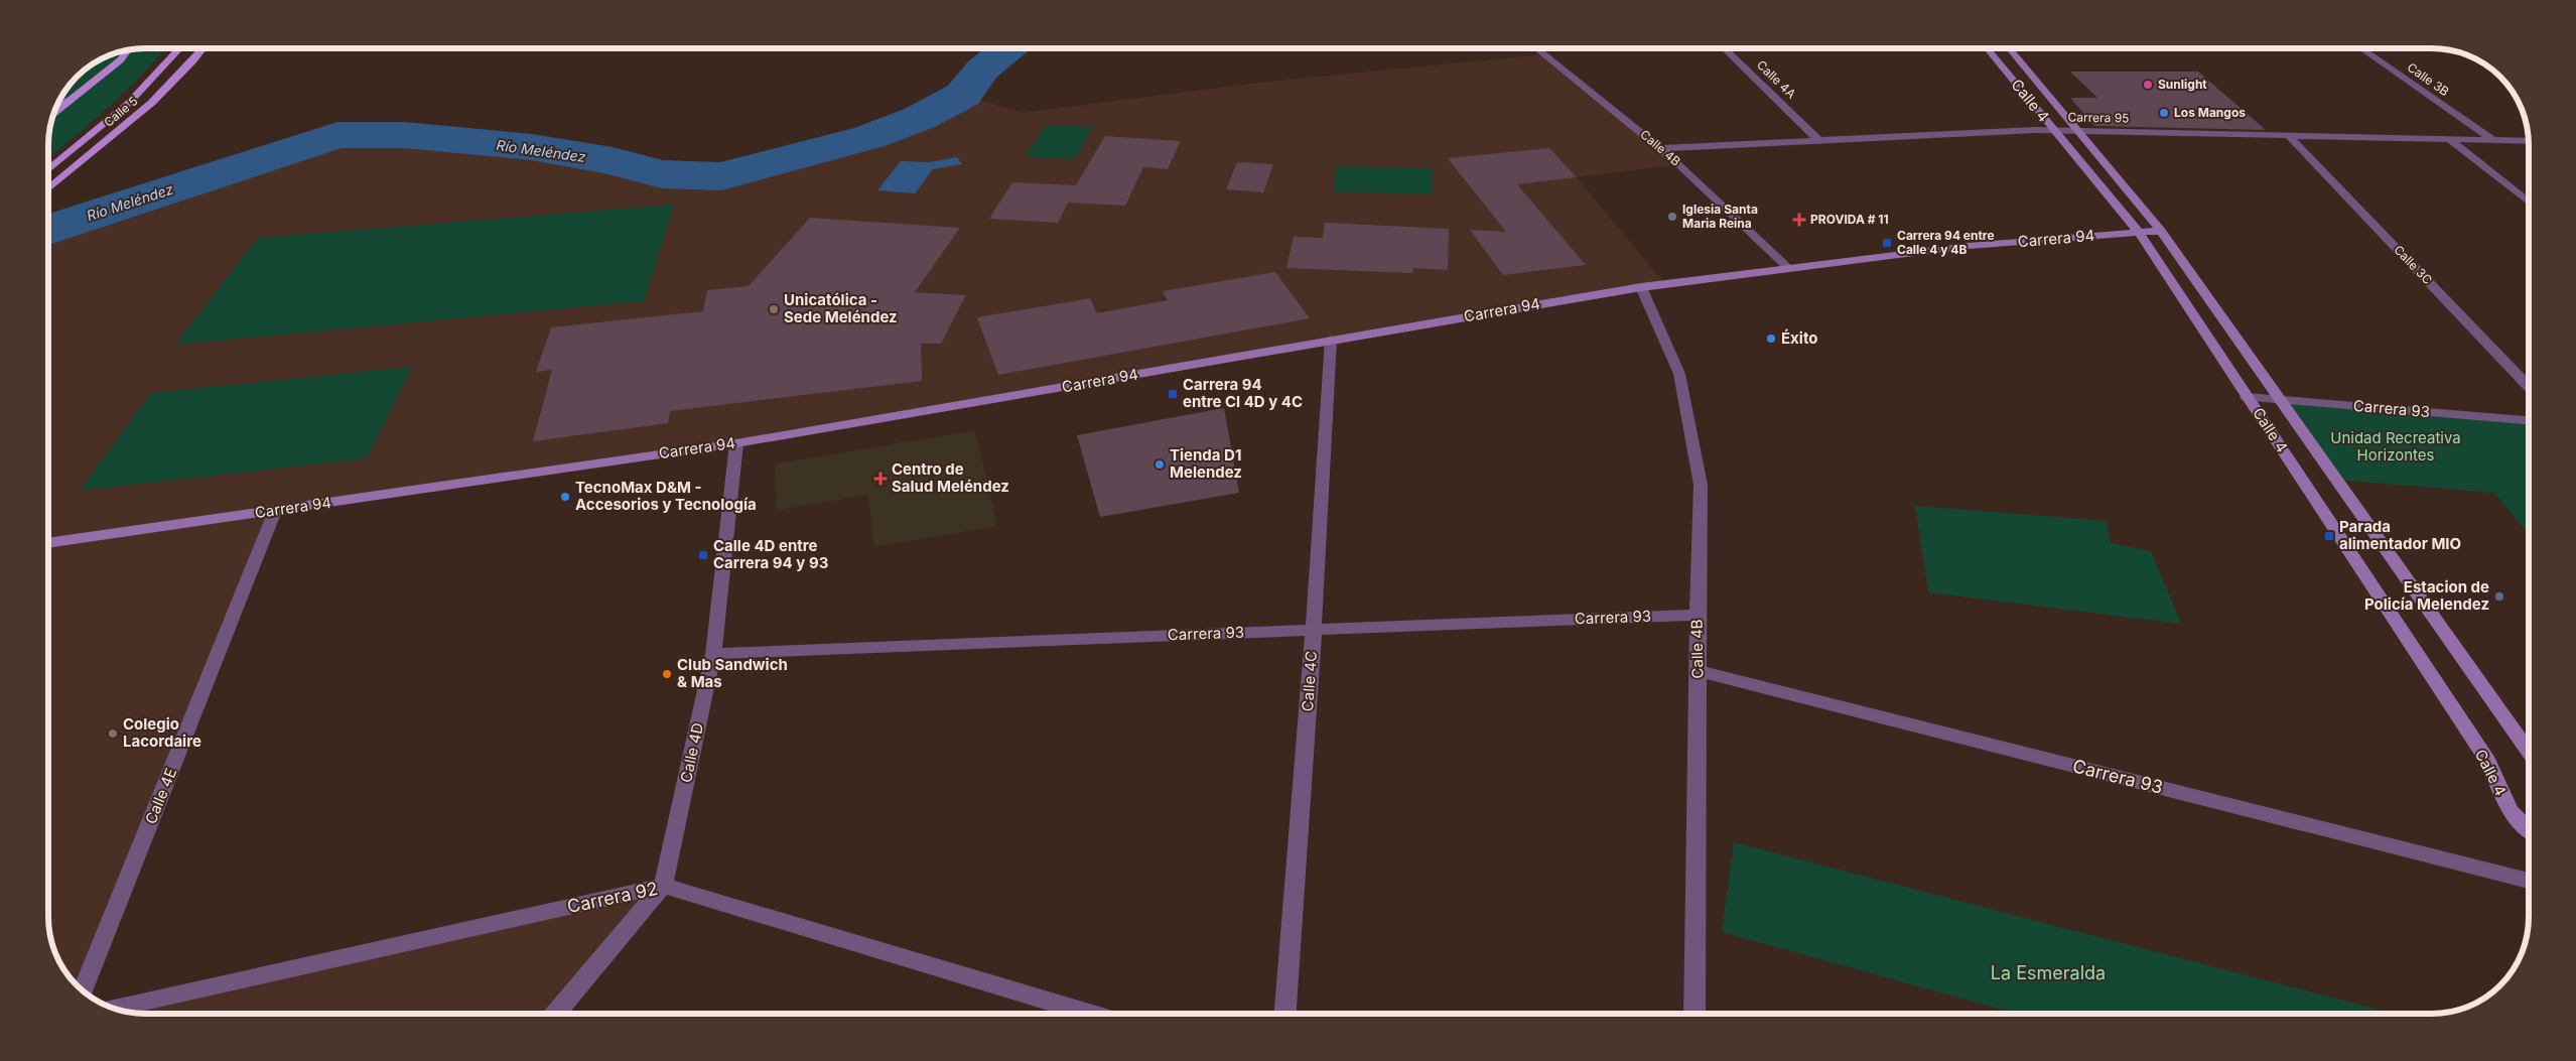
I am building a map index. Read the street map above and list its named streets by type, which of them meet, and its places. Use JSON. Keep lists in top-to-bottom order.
{
  "streets": {
    "main road": ["Calle 5"],
    "street": [
      "Calle 4A",
      "Calle 3B",
      "Calle 4",
      "Carrera 95",
      "Calle 4B",
      "Carrera 94",
      "Calle 3C",
      "Carrera 93",
      "Calle 4C",
      "Calle 4D",
      "Calle 4E",
      "Carrera 92"
    ]
  },
  "crossings": [
    ["Calle 4A", "Carrera 95"],
    ["Calle 3B", "Carrera 95"],
    ["Calle 4", "Carrera 95"],
    ["Calle 4", "Carrera 94"],
    ["Calle 4", "Carrera 93"],
    ["Carrera 95", "Calle 4B"],
    ["Carrera 95", "Calle 3C"],
    ["Calle 4B", "Carrera 94"],
    ["Calle 4B", "Carrera 93"],
    ["Carrera 94", "Calle 4C"],
    ["Carrera 94", "Calle 4D"],
    ["Carrera 94", "Calle 4E"],
    ["Carrera 93", "Calle 4C"],
    ["Carrera 93", "Calle 4D"],
    ["Calle 4D", "Carrera 92"]
  ],
  "water": ["Río Meléndez"],
  "parks": ["Unidad Recreativa Horizontes", "La Esmeralda"],
  "places": {
    "other": [
      "Sunlight",
      "Los Mangos",
      "Iglesia Santa Maria Reina",
      "Unicatólica - Sede Meléndez",
      "Éxito",
      "Tienda D1 Melendez",
      "TecnoMax D&M - Accesorios y Tecnología",
      "Estacion de Policía Melendez",
      "Club Sandwich & Mas",
      "Colegio Lacordaire"
    ],
    "health": ["PROVIDA # 11", "Centro de Salud Meléndez"],
    "transit": [
      "Carrera 94 entre Calle 4 y 4B",
      "Carrera 94 entre Cl 4D y 4C",
      "Parada alimentador MIO",
      "Calle 4D entre Carrera 94 y 93"
    ]
  }
}
